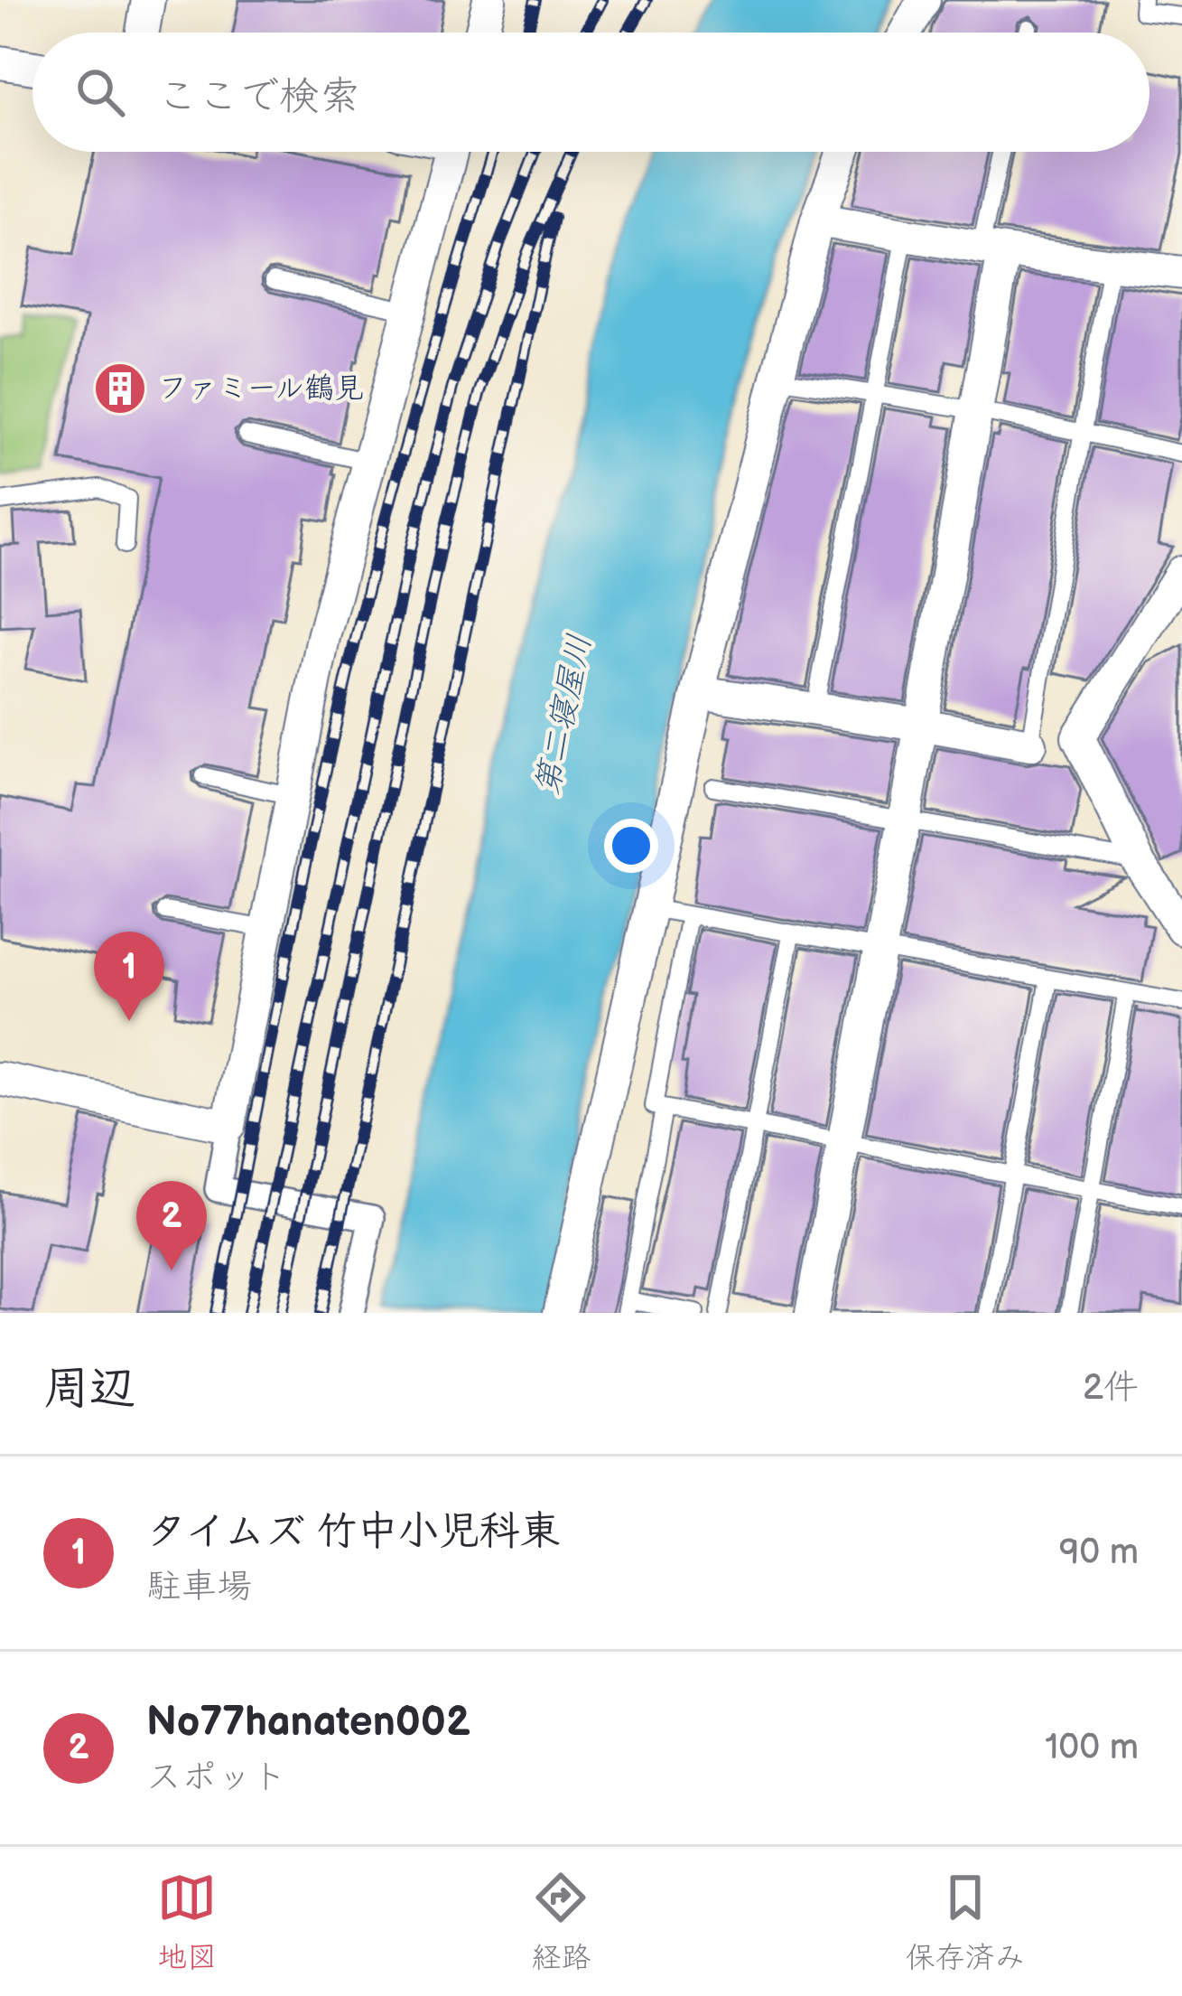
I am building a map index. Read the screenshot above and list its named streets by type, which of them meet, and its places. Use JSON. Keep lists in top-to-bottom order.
{
  "water": ["第二寝屋川"],
  "places": {
    "building": ["ファミール鶴見"]
  },
  "page": {
    "search": "ここで検索",
    "pins": ["1", "2"],
    "heading": ["周辺", "2件"],
    "list": [
      {
        "mark": "1",
        "name": "タイムズ 竹中小児科東",
        "note": "駐車場",
        "value": "90 m"
      },
      {
        "mark": "2",
        "name": "No77hanaten002",
        "note": "スポット",
        "value": "100 m"
      }
    ],
    "nav": ["地図", "経路", "保存済み"]
  }
}
